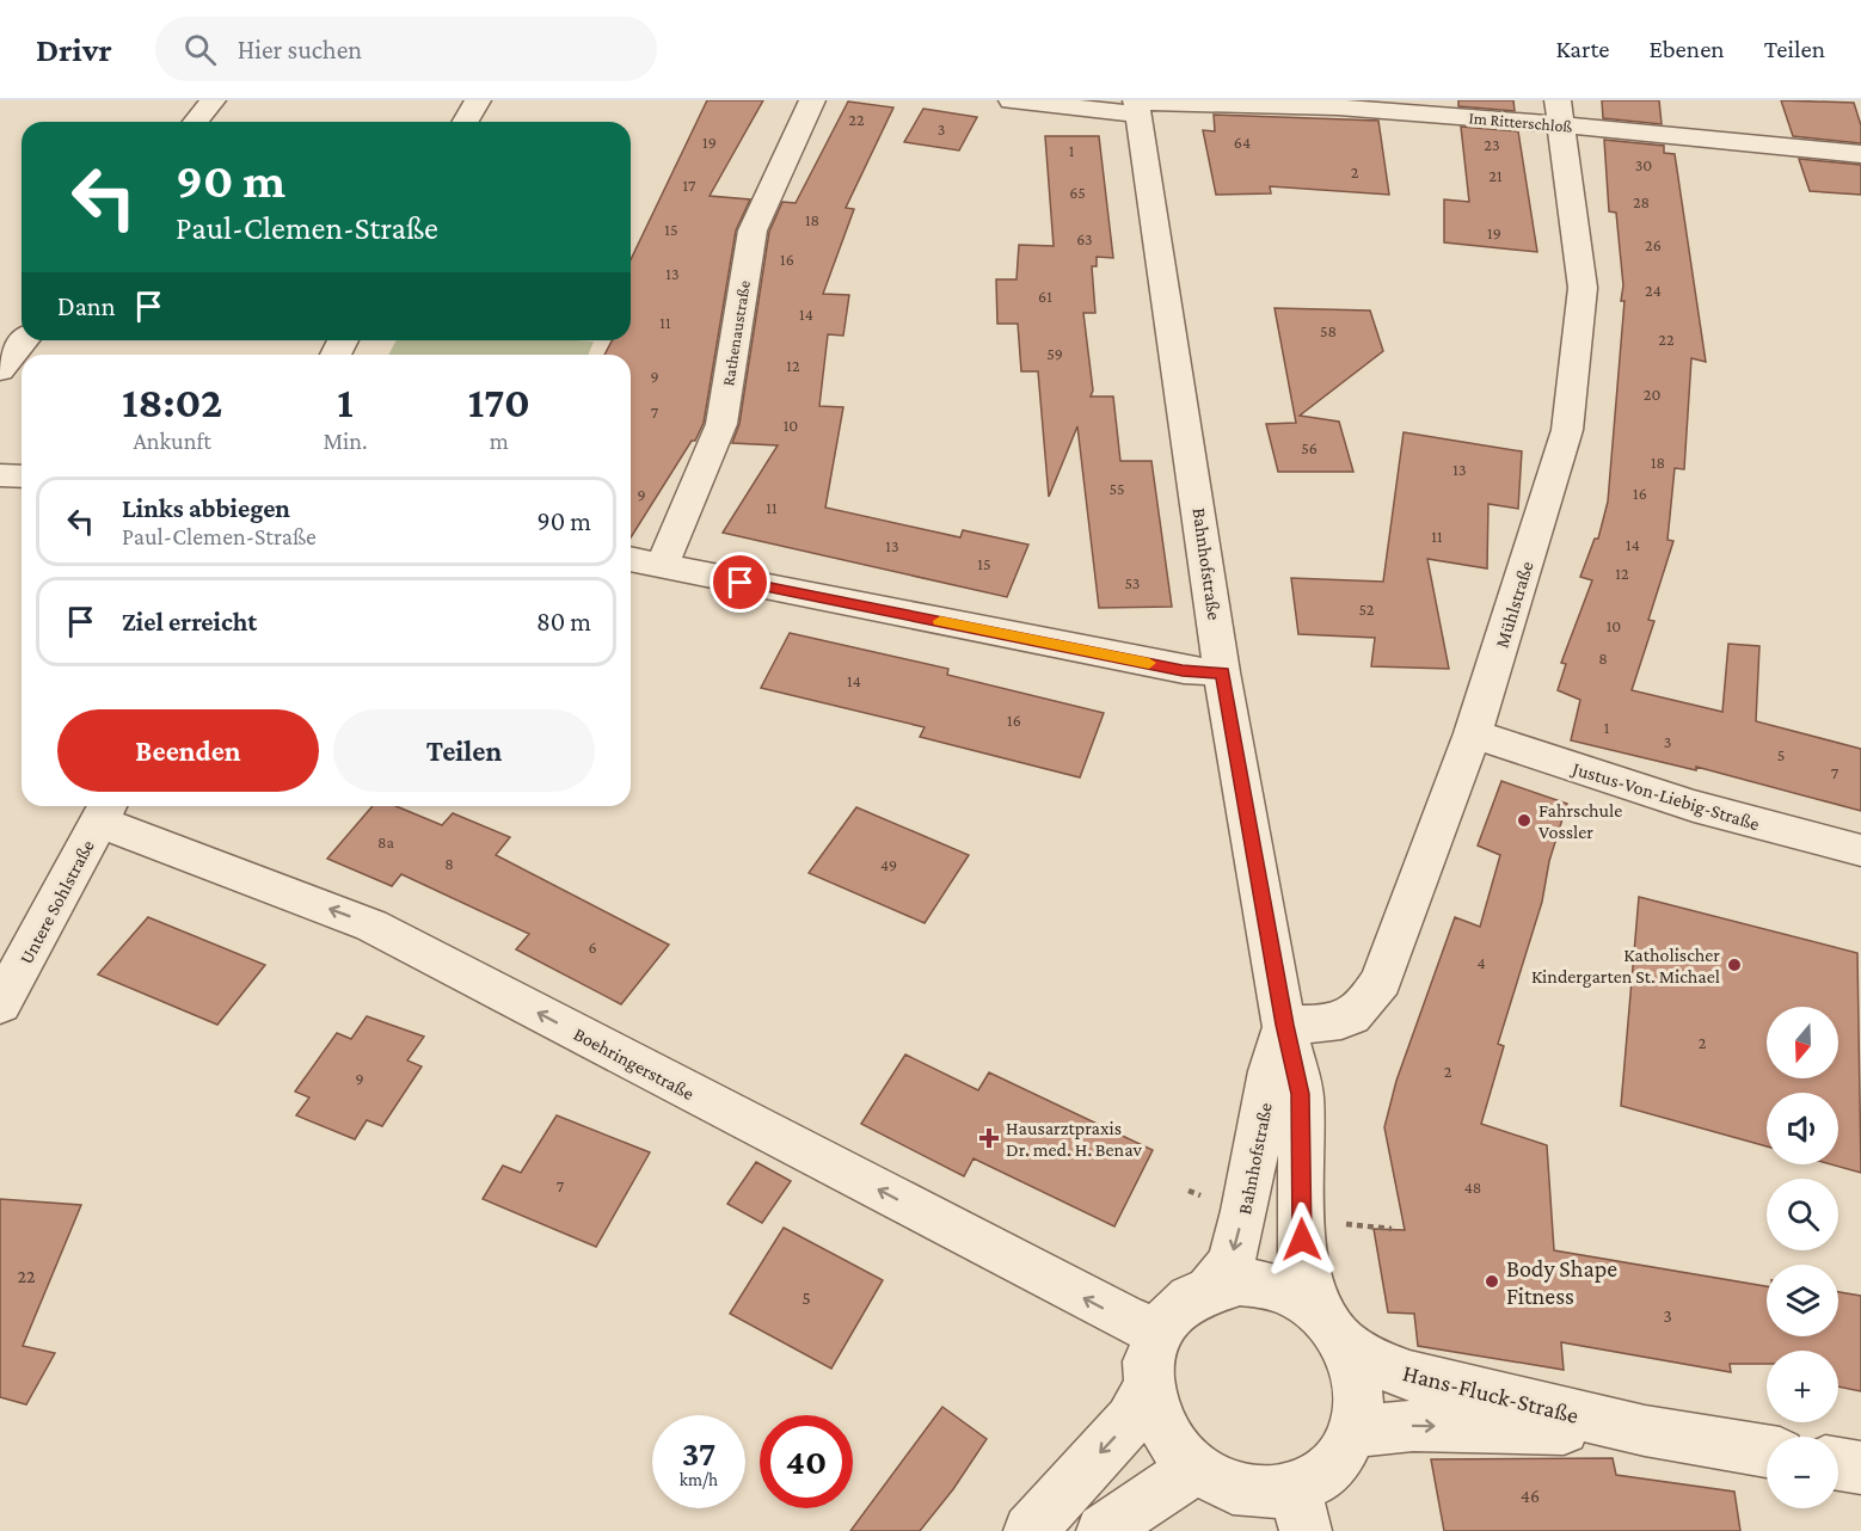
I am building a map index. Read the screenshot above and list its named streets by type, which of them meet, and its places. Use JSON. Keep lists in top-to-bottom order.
{
  "streets": {
    "street": [
      "Im Ritterschloß",
      "Rathenaustraße",
      "Bahnhofstraße",
      "Mühlstraße",
      "Justus-Von-Liebig-Straße",
      "Untere Sohlstraße",
      "Boehringerstraße",
      "Hans-Fluck-Straße"
    ]
  },
  "crossings": [
    ["Im Ritterschloß", "Bahnhofstraße"],
    ["Im Ritterschloß", "Mühlstraße"],
    ["Bahnhofstraße", "Mühlstraße"],
    ["Bahnhofstraße", "Boehringerstraße"],
    ["Bahnhofstraße", "Hans-Fluck-Straße"],
    ["Mühlstraße", "Justus-Von-Liebig-Straße"],
    ["Untere Sohlstraße", "Boehringerstraße"],
    ["Boehringerstraße", "Hans-Fluck-Straße"]
  ],
  "one_way": ["Boehringerstraße"],
  "places": {
    "other": ["Fahrschule Vossler", "Katholischer Kindergarten St. Michael", "Body Shape Fitness"],
    "health": ["Hausarztpraxis Dr. med. H. Benav"]
  },
  "house_numbers": [
    "22",
    "3",
    "19",
    "64",
    "23",
    "1",
    "30",
    "2",
    "21",
    "17",
    "65",
    "28",
    "18",
    "15",
    "19",
    "63",
    "26",
    "16",
    "13",
    "24",
    "61",
    "14",
    "11",
    "58",
    "22",
    "59",
    "12",
    "9",
    "20",
    "7",
    "10",
    "56",
    "18",
    "13",
    "55",
    "16",
    "9",
    "11",
    "11",
    "14",
    "13",
    "15",
    "12",
    "53",
    "52",
    "10",
    "8",
    "14",
    "16",
    "1",
    "3",
    "5",
    "7",
    "8a",
    "8",
    "49",
    "6",
    "4",
    "2",
    "2",
    "9",
    "7",
    "48",
    "22",
    "5",
    "3",
    "46"
  ],
  "north": "bottom",
  "page": {
    "header": "Drivr",
    "search": "Hier suchen",
    "nav": ["Karte", "Ebenen", "Teilen"],
    "turn": ["90 m", "Paul-Clemen-Straße"],
    "then": "Dann",
    "eta": [
      "18:02",
      "Ankunft",
      "1",
      "Min.",
      "170",
      "m"
    ],
    "list": [
      {
        "name": "Links abbiegen",
        "note": "Paul-Clemen-Straße",
        "value": "90 m"
      },
      {
        "name": "Ziel erreicht",
        "value": "80 m"
      }
    ],
    "buttons": ["Beenden", "Teilen"],
    "map_buttons": ["+", "−"],
    "speed": "37 km/h",
    "limit": "40"
  }
}
